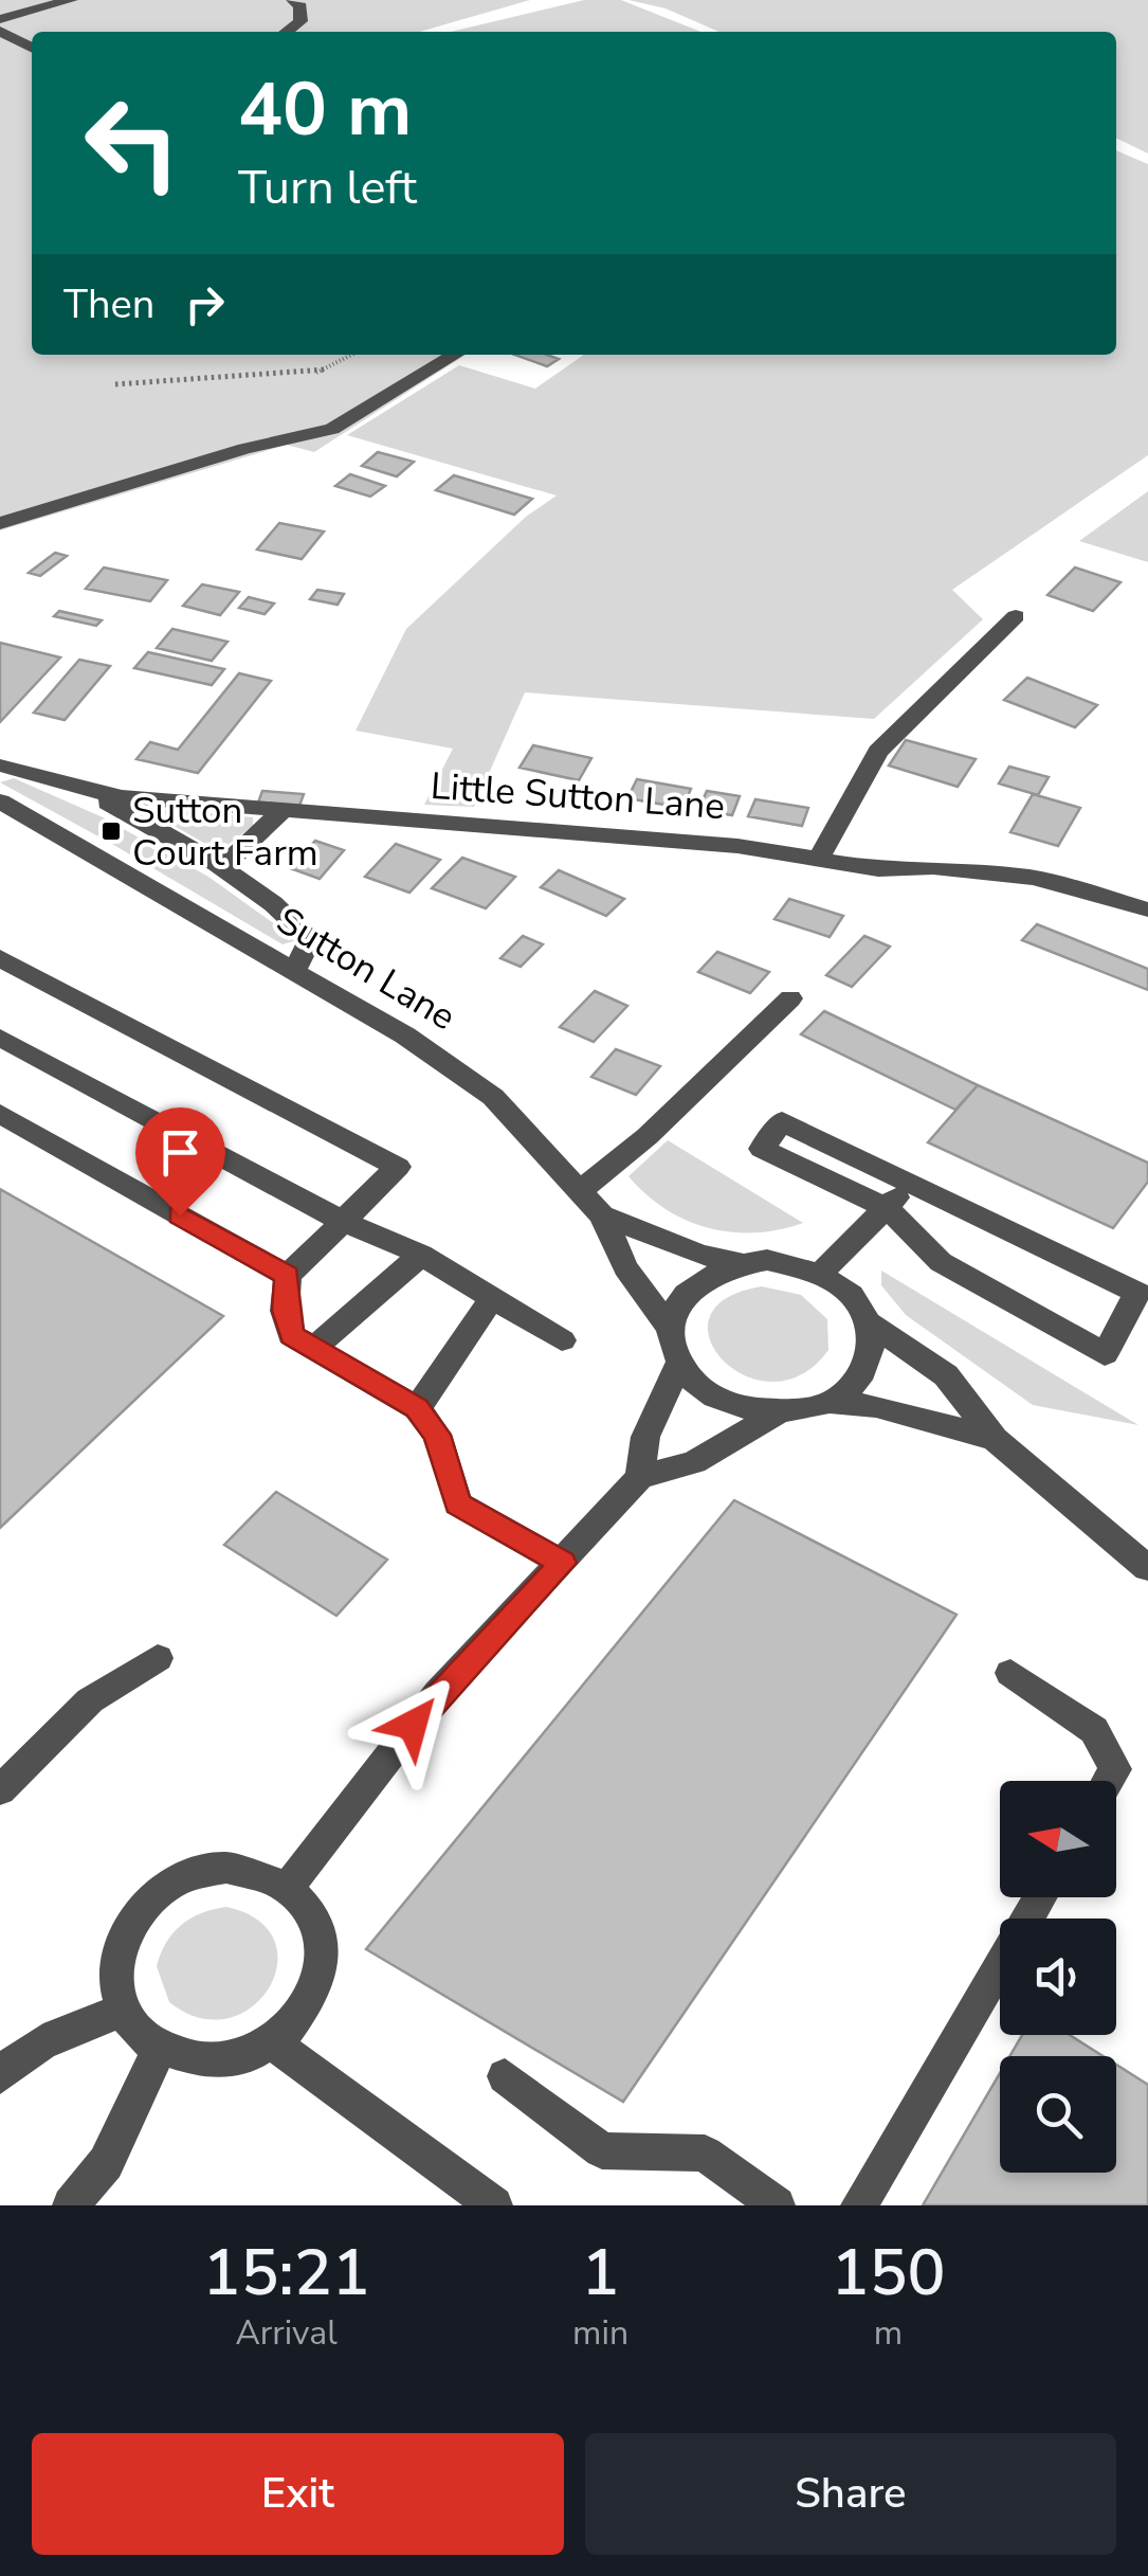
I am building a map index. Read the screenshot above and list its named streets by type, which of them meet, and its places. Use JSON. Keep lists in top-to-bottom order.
{
  "streets": {
    "street": ["Little Sutton Lane", "Sutton Lane"]
  },
  "places": {
    "transit": ["Sutton Court Farm"]
  },
  "north": "left",
  "page": {
    "turn": ["40 m", "Turn left"],
    "then": "Then",
    "eta": [
      "15:21",
      "Arrival",
      "1",
      "min",
      "150",
      "m"
    ],
    "buttons": ["Exit", "Share"]
  }
}
